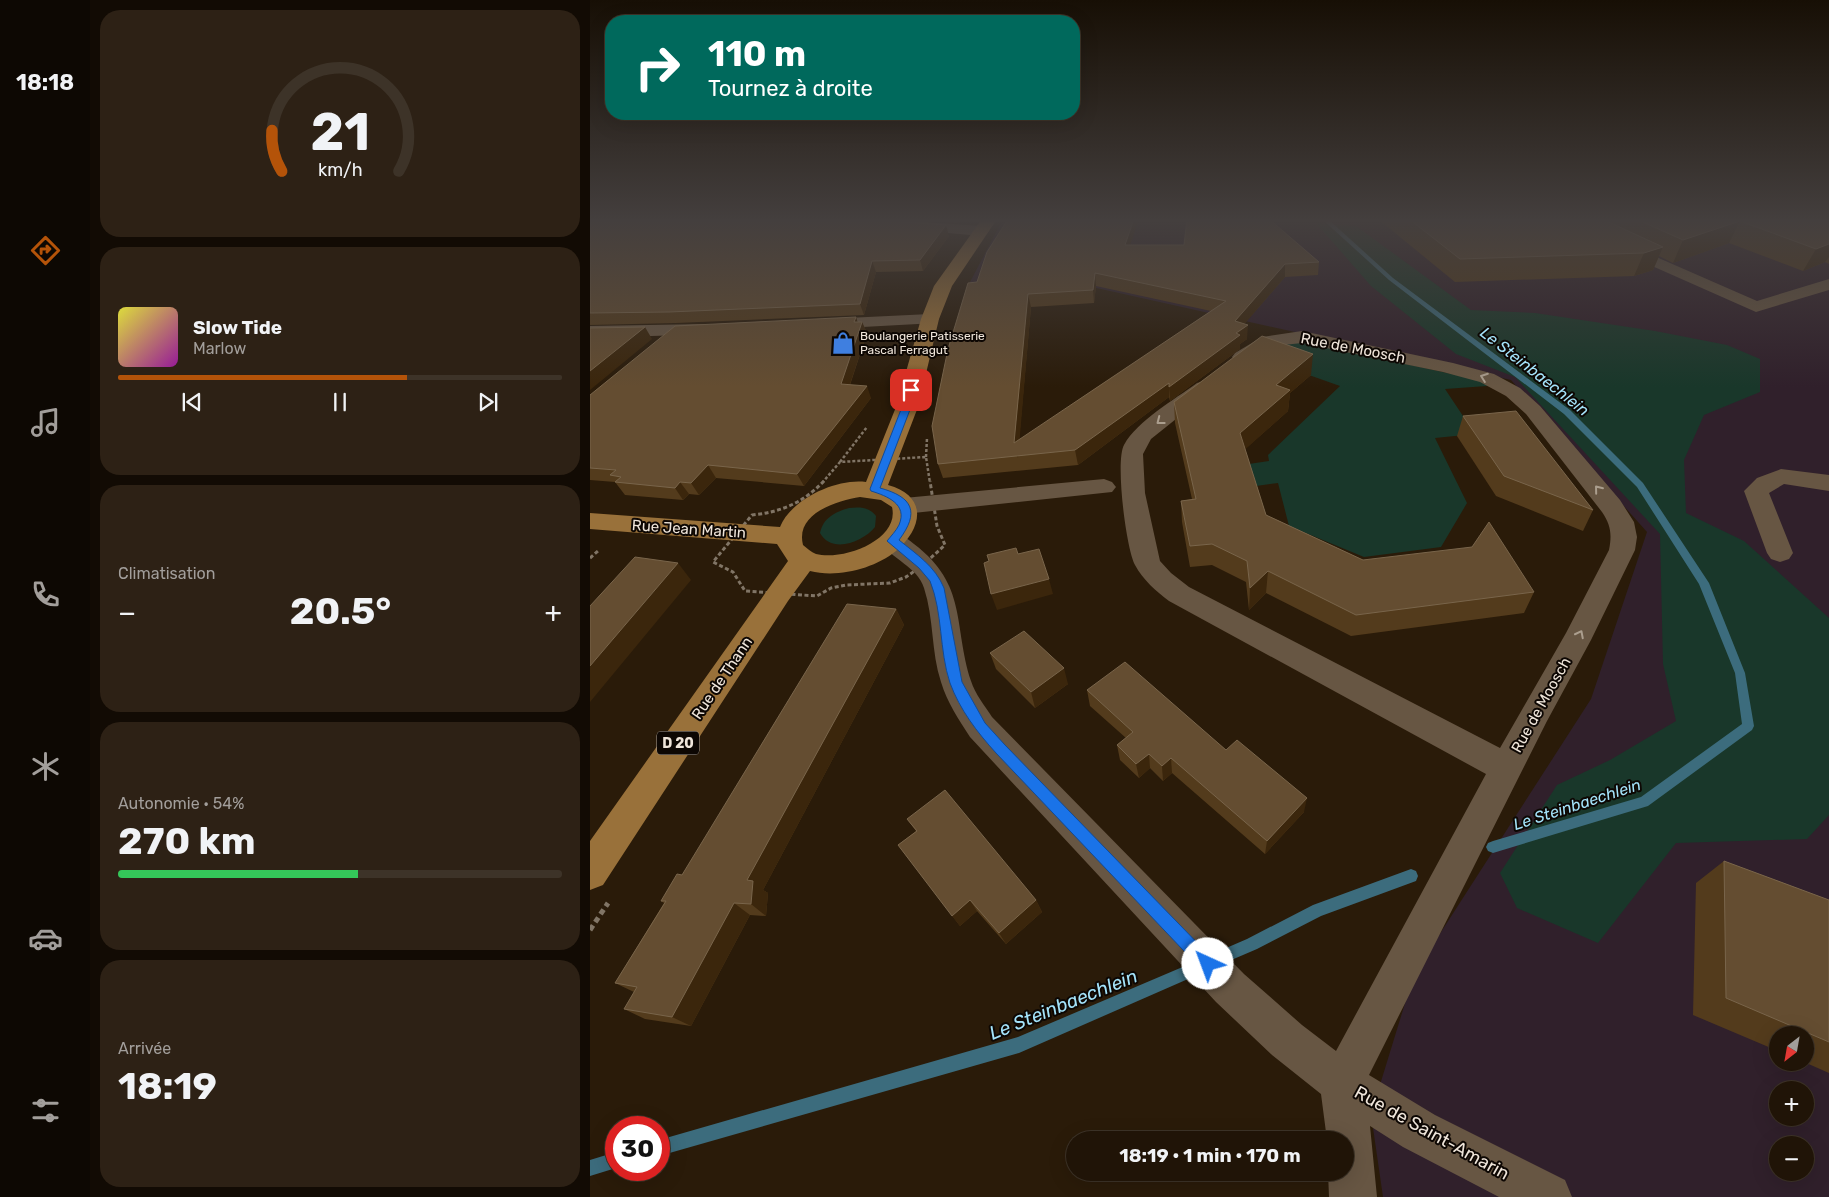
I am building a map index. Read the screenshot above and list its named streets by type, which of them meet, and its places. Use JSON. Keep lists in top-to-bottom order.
{
  "streets": {
    "main road": ["Rue Jean Martin", "Rue de Thann", "D 20"],
    "street": ["Rue de Moosch", "Rue de Saint-Amarin"]
  },
  "crossings": [
    ["Rue de Moosch", "Rue de Saint-Amarin"],
    ["Rue Jean Martin", "Rue de Thann"],
    ["Rue Jean Martin", "Rue de Saint-Amarin"],
    ["Rue de Thann", "Rue de Saint-Amarin"]
  ],
  "water": ["Le Steinbaechlein"],
  "places": {
    "shop": ["Boulangerie Patisserie Pascal Ferragut"]
  },
  "north": "bottom left",
  "page": {
    "tabs": "18:18",
    "turn": ["110 m", "Tournez à droite"],
    "song": ["Slow Tide", "Marlow"],
    "tile": [
      "Climatisation",
      ["Autonomie · 54%", "270 km"],
      ["Arrivée", "18:19"]
    ],
    "heat": ["−", "20.5°", "+"],
    "map_buttons": ["+", "−"],
    "limit": "30",
    "trip": "18:19 · 1 min · 170 m",
    "gauge": ["21", "km/h"]
  }
}
